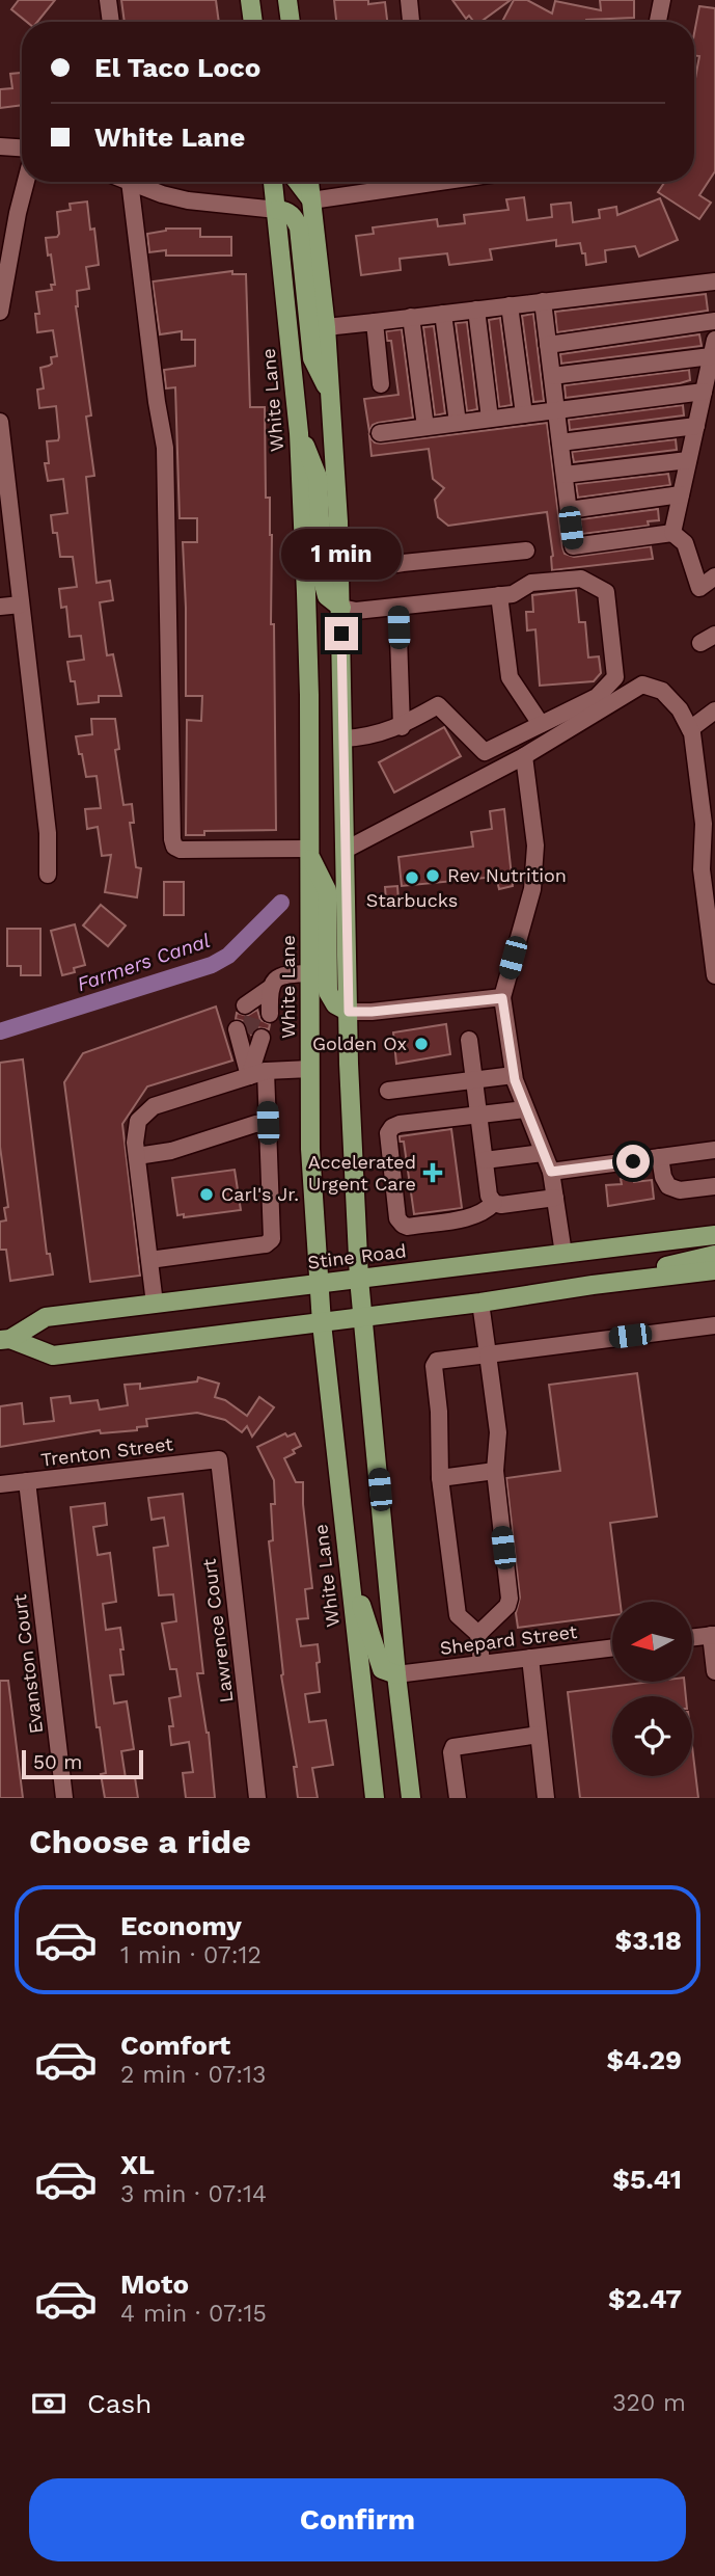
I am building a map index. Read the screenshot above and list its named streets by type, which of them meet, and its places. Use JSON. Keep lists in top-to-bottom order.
{
  "streets": {
    "main road": ["White Lane", "Stine Road"],
    "street": [
      "Trenton Street",
      "Lawrence Court",
      "Shepard Street",
      "Evanston Court"
    ]
  },
  "crossings": [
    ["White Lane", "Stine Road"],
    ["Trenton Street", "Lawrence Court"],
    ["Trenton Street", "Evanston Court"]
  ],
  "water": ["Farmers Canal"],
  "places": {
    "other": [
      "Rev Nutrition",
      "Starbucks",
      "Golden Ox",
      "Carl's Jr."
    ],
    "health": ["Accelerated Urgent Care"]
  },
  "scale_bar": "50 m",
  "north": "left",
  "page": {
    "banner": ["El Taco Loco", "White Lane"],
    "bubble": "1 min",
    "scale": "50 m",
    "heading": "Choose a ride",
    "list": [
      {
        "name": "Economy",
        "note": "1 min · 07:12",
        "value": "$3.18"
      },
      {
        "name": "Comfort",
        "note": "2 min · 07:13",
        "value": "$4.29"
      },
      {
        "name": "XL",
        "note": "3 min · 07:14",
        "value": "$5.41"
      },
      {
        "name": "Moto",
        "note": "4 min · 07:15",
        "value": "$2.47"
      }
    ],
    "pay": ["Cash", "320 m"],
    "buttons": "Confirm"
  }
}
